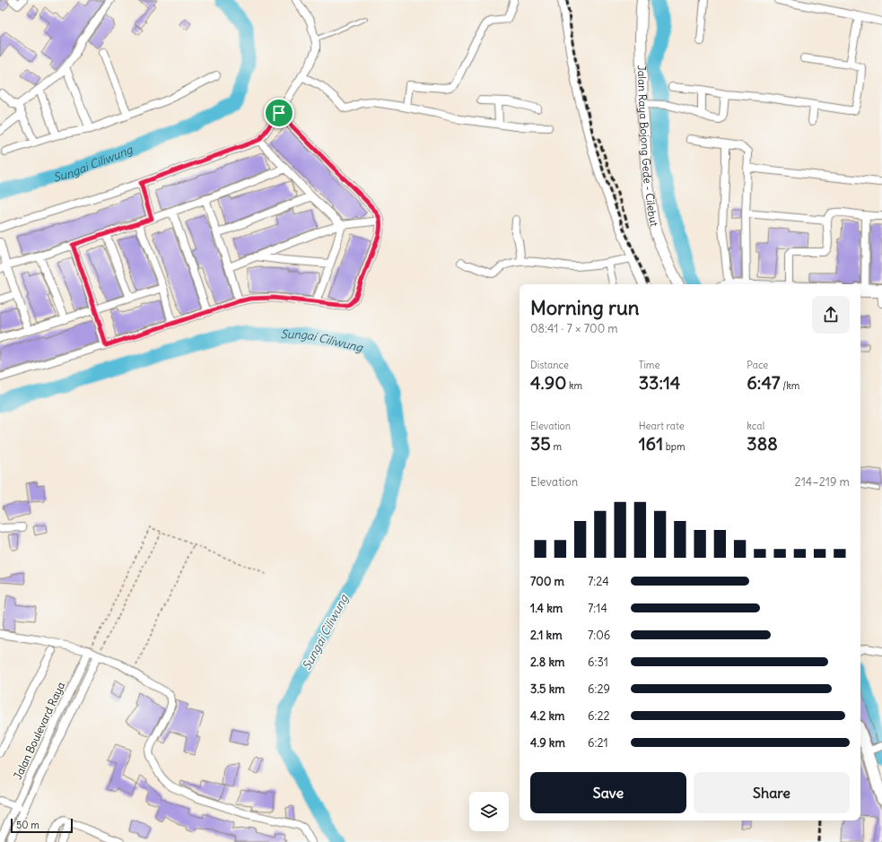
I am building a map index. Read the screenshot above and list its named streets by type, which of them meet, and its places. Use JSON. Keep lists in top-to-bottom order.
{
  "streets": {
    "main road": ["Jalan Raya Bojong Gede - Cilebut"],
    "street": ["Jalan Boulevard Raya"]
  },
  "water": ["Sungai Ciliwung"],
  "scale_bar": "50 m",
  "page": {
    "heading": ["Morning run", "08:41 · 7 × 700 m"],
    "stats": [
      ["Distance", "4.90 km"],
      ["Time", "33:14"],
      ["Pace", "6:47 /km"],
      ["Elevation", "35 m"],
      ["Heart rate", "161 bpm"],
      ["kcal", "388"]
    ],
    "chart": ["Elevation", "214–219 m"],
    "list": [
      {
        "name": "700 m",
        "note": "7:24"
      },
      {
        "name": "1.4 km",
        "note": "7:14"
      },
      {
        "name": "2.1 km",
        "note": "7:06"
      },
      {
        "name": "2.8 km",
        "note": "6:31"
      },
      {
        "name": "3.5 km",
        "note": "6:29"
      },
      {
        "name": "4.2 km",
        "note": "6:22"
      },
      {
        "name": "4.9 km",
        "note": "6:21"
      }
    ],
    "buttons": ["Save", "Share"],
    "scale": "50 m"
  }
}
